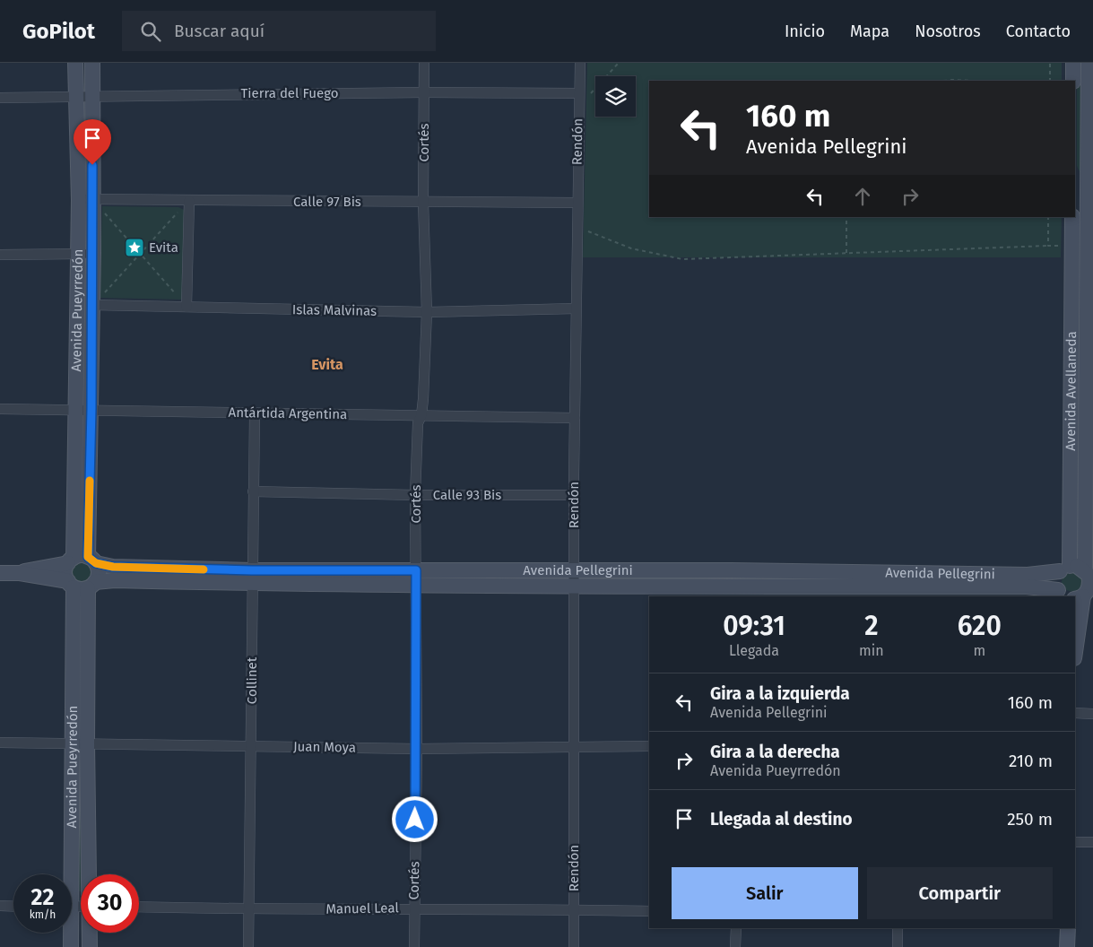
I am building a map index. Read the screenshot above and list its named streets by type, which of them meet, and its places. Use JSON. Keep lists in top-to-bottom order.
{
  "streets": {
    "main road": ["Avenida Pueyrredón", "Avenida Avellaneda", "Avenida Pellegrini"],
    "street": [
      "Tierra del Fuego",
      "Rendón",
      "Cortés",
      "Calle 97 Bis",
      "Islas Malvinas",
      "Antártida Argentina",
      "Calle 93 Bis",
      "Collinet",
      "Juan Moya",
      "Manuel Leal"
    ]
  },
  "crossings": [
    ["Tierra del Fuego", "Rendón"],
    ["Tierra del Fuego", "Cortés"],
    ["Tierra del Fuego", "Avenida Pueyrredón"],
    ["Rendón", "Calle 97 Bis"],
    ["Rendón", "Islas Malvinas"],
    ["Rendón", "Antártida Argentina"],
    ["Rendón", "Calle 93 Bis"],
    ["Rendón", "Avenida Pellegrini"],
    ["Rendón", "Juan Moya"],
    ["Rendón", "Manuel Leal"],
    ["Cortés", "Calle 97 Bis"],
    ["Cortés", "Islas Malvinas"],
    ["Cortés", "Antártida Argentina"],
    ["Cortés", "Calle 93 Bis"],
    ["Cortés", "Avenida Pellegrini"],
    ["Cortés", "Juan Moya"],
    ["Cortés", "Manuel Leal"],
    ["Calle 97 Bis", "Avenida Pueyrredón"],
    ["Avenida Pueyrredón", "Islas Malvinas"],
    ["Avenida Pueyrredón", "Antártida Argentina"],
    ["Avenida Pueyrredón", "Avenida Pellegrini"],
    ["Avenida Pueyrredón", "Juan Moya"],
    ["Avenida Avellaneda", "Avenida Pellegrini"],
    ["Antártida Argentina", "Collinet"],
    ["Calle 93 Bis", "Collinet"],
    ["Avenida Pellegrini", "Collinet"],
    ["Collinet", "Juan Moya"],
    ["Collinet", "Manuel Leal"]
  ],
  "districts": ["Evita"],
  "places": {
    "place": ["Evita"]
  },
  "page": {
    "header": "GoPilot",
    "search": "Buscar aquí",
    "nav": [
      "Inicio",
      "Mapa",
      "Nosotros",
      "Contacto"
    ],
    "turn": ["160 m", "Avenida Pellegrini"],
    "eta": [
      "09:31",
      "Llegada",
      "2",
      "min",
      "620",
      "m"
    ],
    "list": [
      {
        "name": "Gira a la izquierda",
        "note": "Avenida Pellegrini",
        "value": "160 m"
      },
      {
        "name": "Gira a la derecha",
        "note": "Avenida Pueyrredón",
        "value": "210 m"
      },
      {
        "name": "Llegada al destino",
        "value": "250 m"
      }
    ],
    "buttons": ["Salir", "Compartir"],
    "speed": "22 km/h",
    "limit": "30"
  }
}
